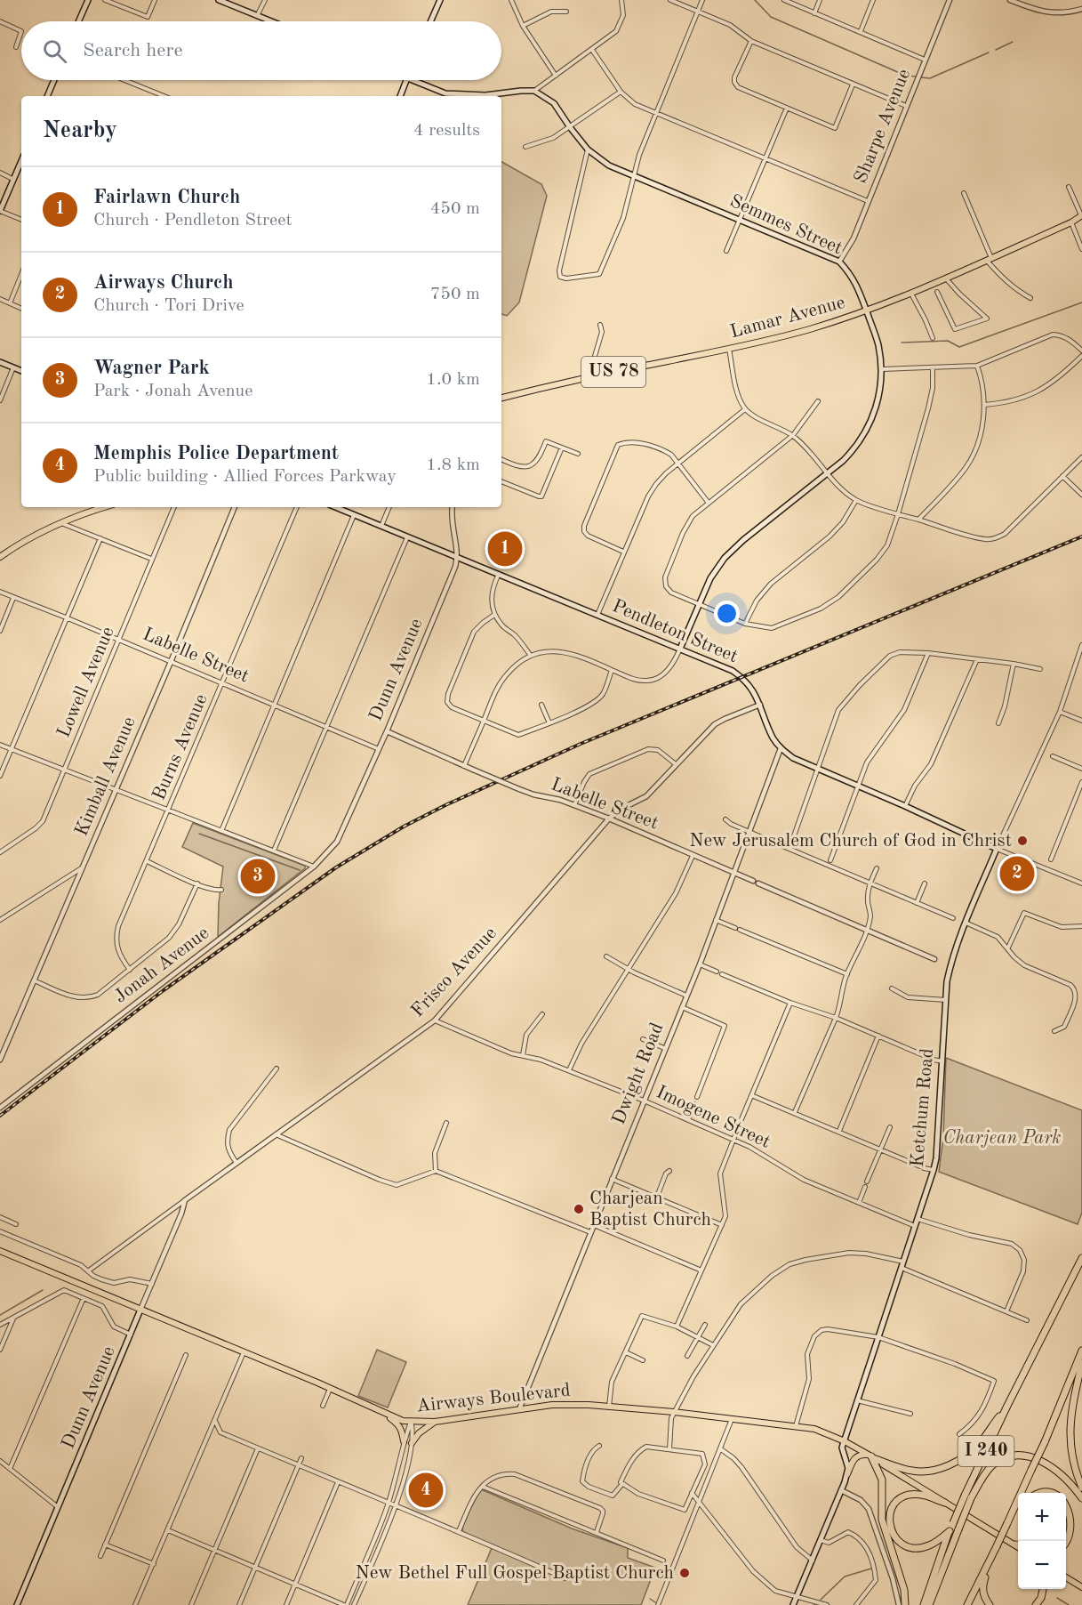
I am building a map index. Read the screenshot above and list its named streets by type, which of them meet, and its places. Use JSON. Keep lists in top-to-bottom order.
{
  "streets": {
    "highway": ["I 240"],
    "main road": [
      "Semmes Street",
      "Lamar Avenue",
      "US 78",
      "Pendleton Street",
      "Dunn Avenue",
      "Ketchum Road",
      "Airways Boulevard"
    ],
    "street": [
      "Sharpe Avenue",
      "Labelle Street",
      "Lowell Avenue",
      "Burns Avenue",
      "Kimball Avenue",
      "Jonah Avenue",
      "Frisco Avenue",
      "Dwight Road",
      "Imogene Street"
    ]
  },
  "crossings": [
    ["Sharpe Avenue", "Semmes Street"],
    ["Semmes Street", "Lamar Avenue"],
    ["Semmes Street", "Pendleton Street"],
    ["Pendleton Street", "Dunn Avenue"],
    ["Pendleton Street", "Frisco Avenue"],
    ["Pendleton Street", "Dwight Road"],
    ["Pendleton Street", "Ketchum Road"],
    ["Labelle Street", "Dunn Avenue"],
    ["Labelle Street", "Lowell Avenue"],
    ["Labelle Street", "Burns Avenue"],
    ["Labelle Street", "Kimball Avenue"],
    ["Labelle Street", "Frisco Avenue"],
    ["Labelle Street", "Dwight Road"],
    ["Dunn Avenue", "Jonah Avenue"],
    ["Dunn Avenue", "Frisco Avenue"],
    ["Dunn Avenue", "Airways Boulevard"],
    ["Frisco Avenue", "Imogene Street"],
    ["Dwight Road", "Imogene Street"],
    ["Dwight Road", "Airways Boulevard"],
    ["Ketchum Road", "Imogene Street"],
    ["Ketchum Road", "Airways Boulevard"]
  ],
  "parks": ["Charjean Park"],
  "places": ["New Jerusalem Church of God in Christ", "Charjean Baptist Church", "New Bethel Full Gospel Baptist Church"],
  "page": {
    "search": "Search here",
    "heading": ["Nearby", "4 results"],
    "list": [
      {
        "mark": "1",
        "name": "Fairlawn Church",
        "note": "Church · Pendleton Street",
        "value": "450 m"
      },
      {
        "mark": "2",
        "name": "Airways Church",
        "note": "Church · Tori Drive",
        "value": "750 m"
      },
      {
        "mark": "3",
        "name": "Wagner Park",
        "note": "Park · Jonah Avenue",
        "value": "1.0 km"
      },
      {
        "mark": "4",
        "name": "Memphis Police Department",
        "note": "Public building · Allied Forces Parkway",
        "value": "1.8 km"
      }
    ],
    "pins": [
      "1",
      "2",
      "3",
      "4"
    ],
    "map_buttons": ["+", "−"]
  }
}
